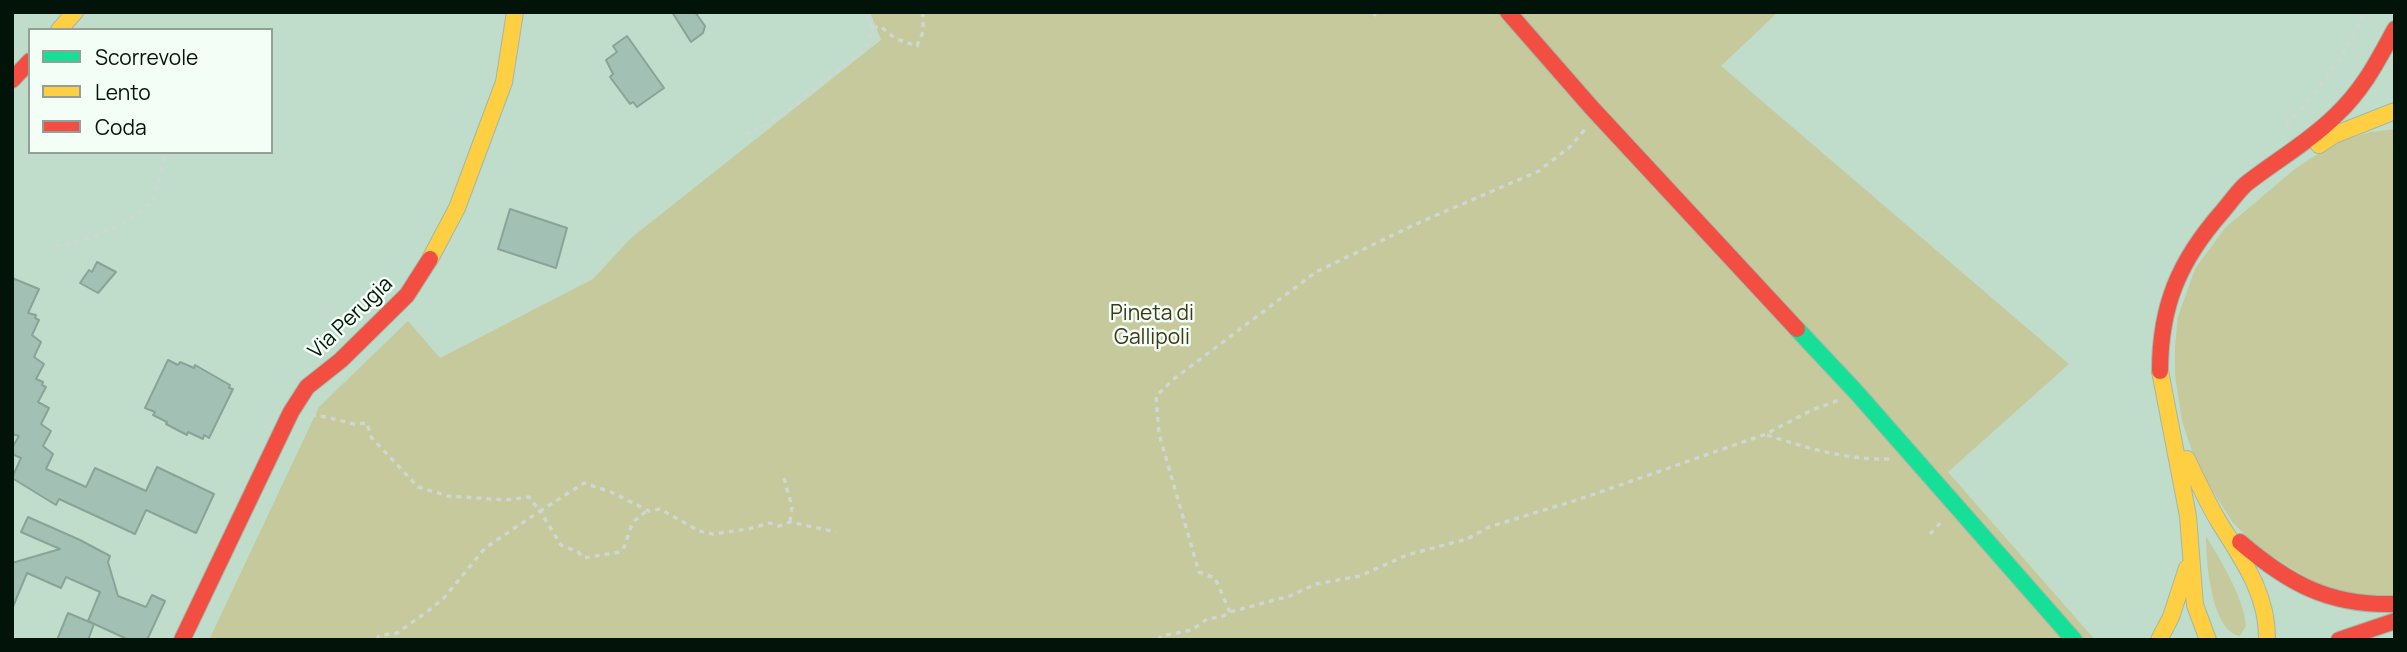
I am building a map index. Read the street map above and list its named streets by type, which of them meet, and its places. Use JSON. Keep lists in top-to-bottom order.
{
  "streets": {
    "main road": ["Via Perugia"]
  },
  "parks": ["Pineta di Gallipoli"],
  "legend": ["Scorrevole", "Lento", "Coda"]
}
